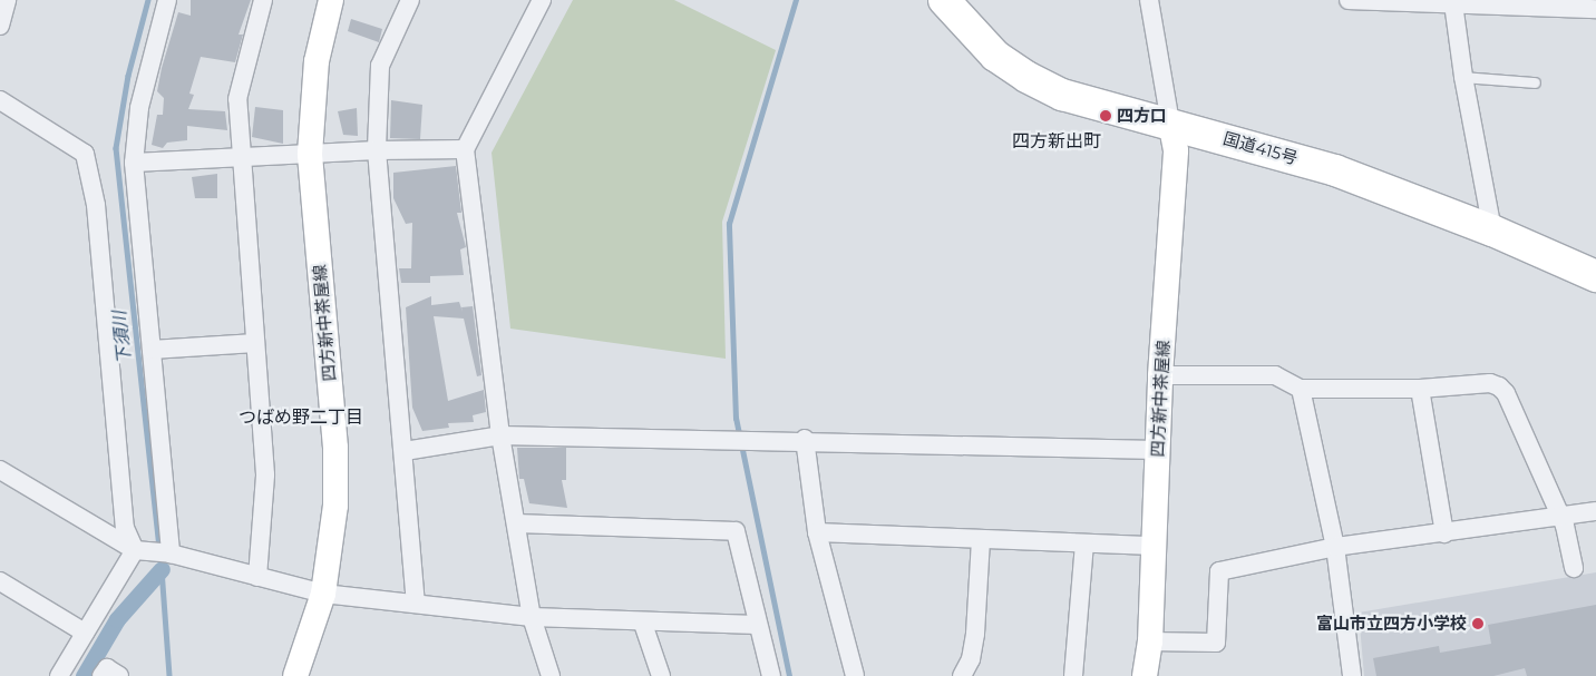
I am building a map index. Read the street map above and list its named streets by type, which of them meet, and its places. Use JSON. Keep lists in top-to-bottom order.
{
  "streets": {
    "highway": ["国道415号"],
    "main road": ["四方新中茶屋線"]
  },
  "crossings": [
    ["国道415号", "四方新中茶屋線"]
  ],
  "districts": ["四方新出町", "つばめ野二丁目"],
  "water": ["下須川"],
  "places": ["四方口", "富山市立四方小学校"]
}
